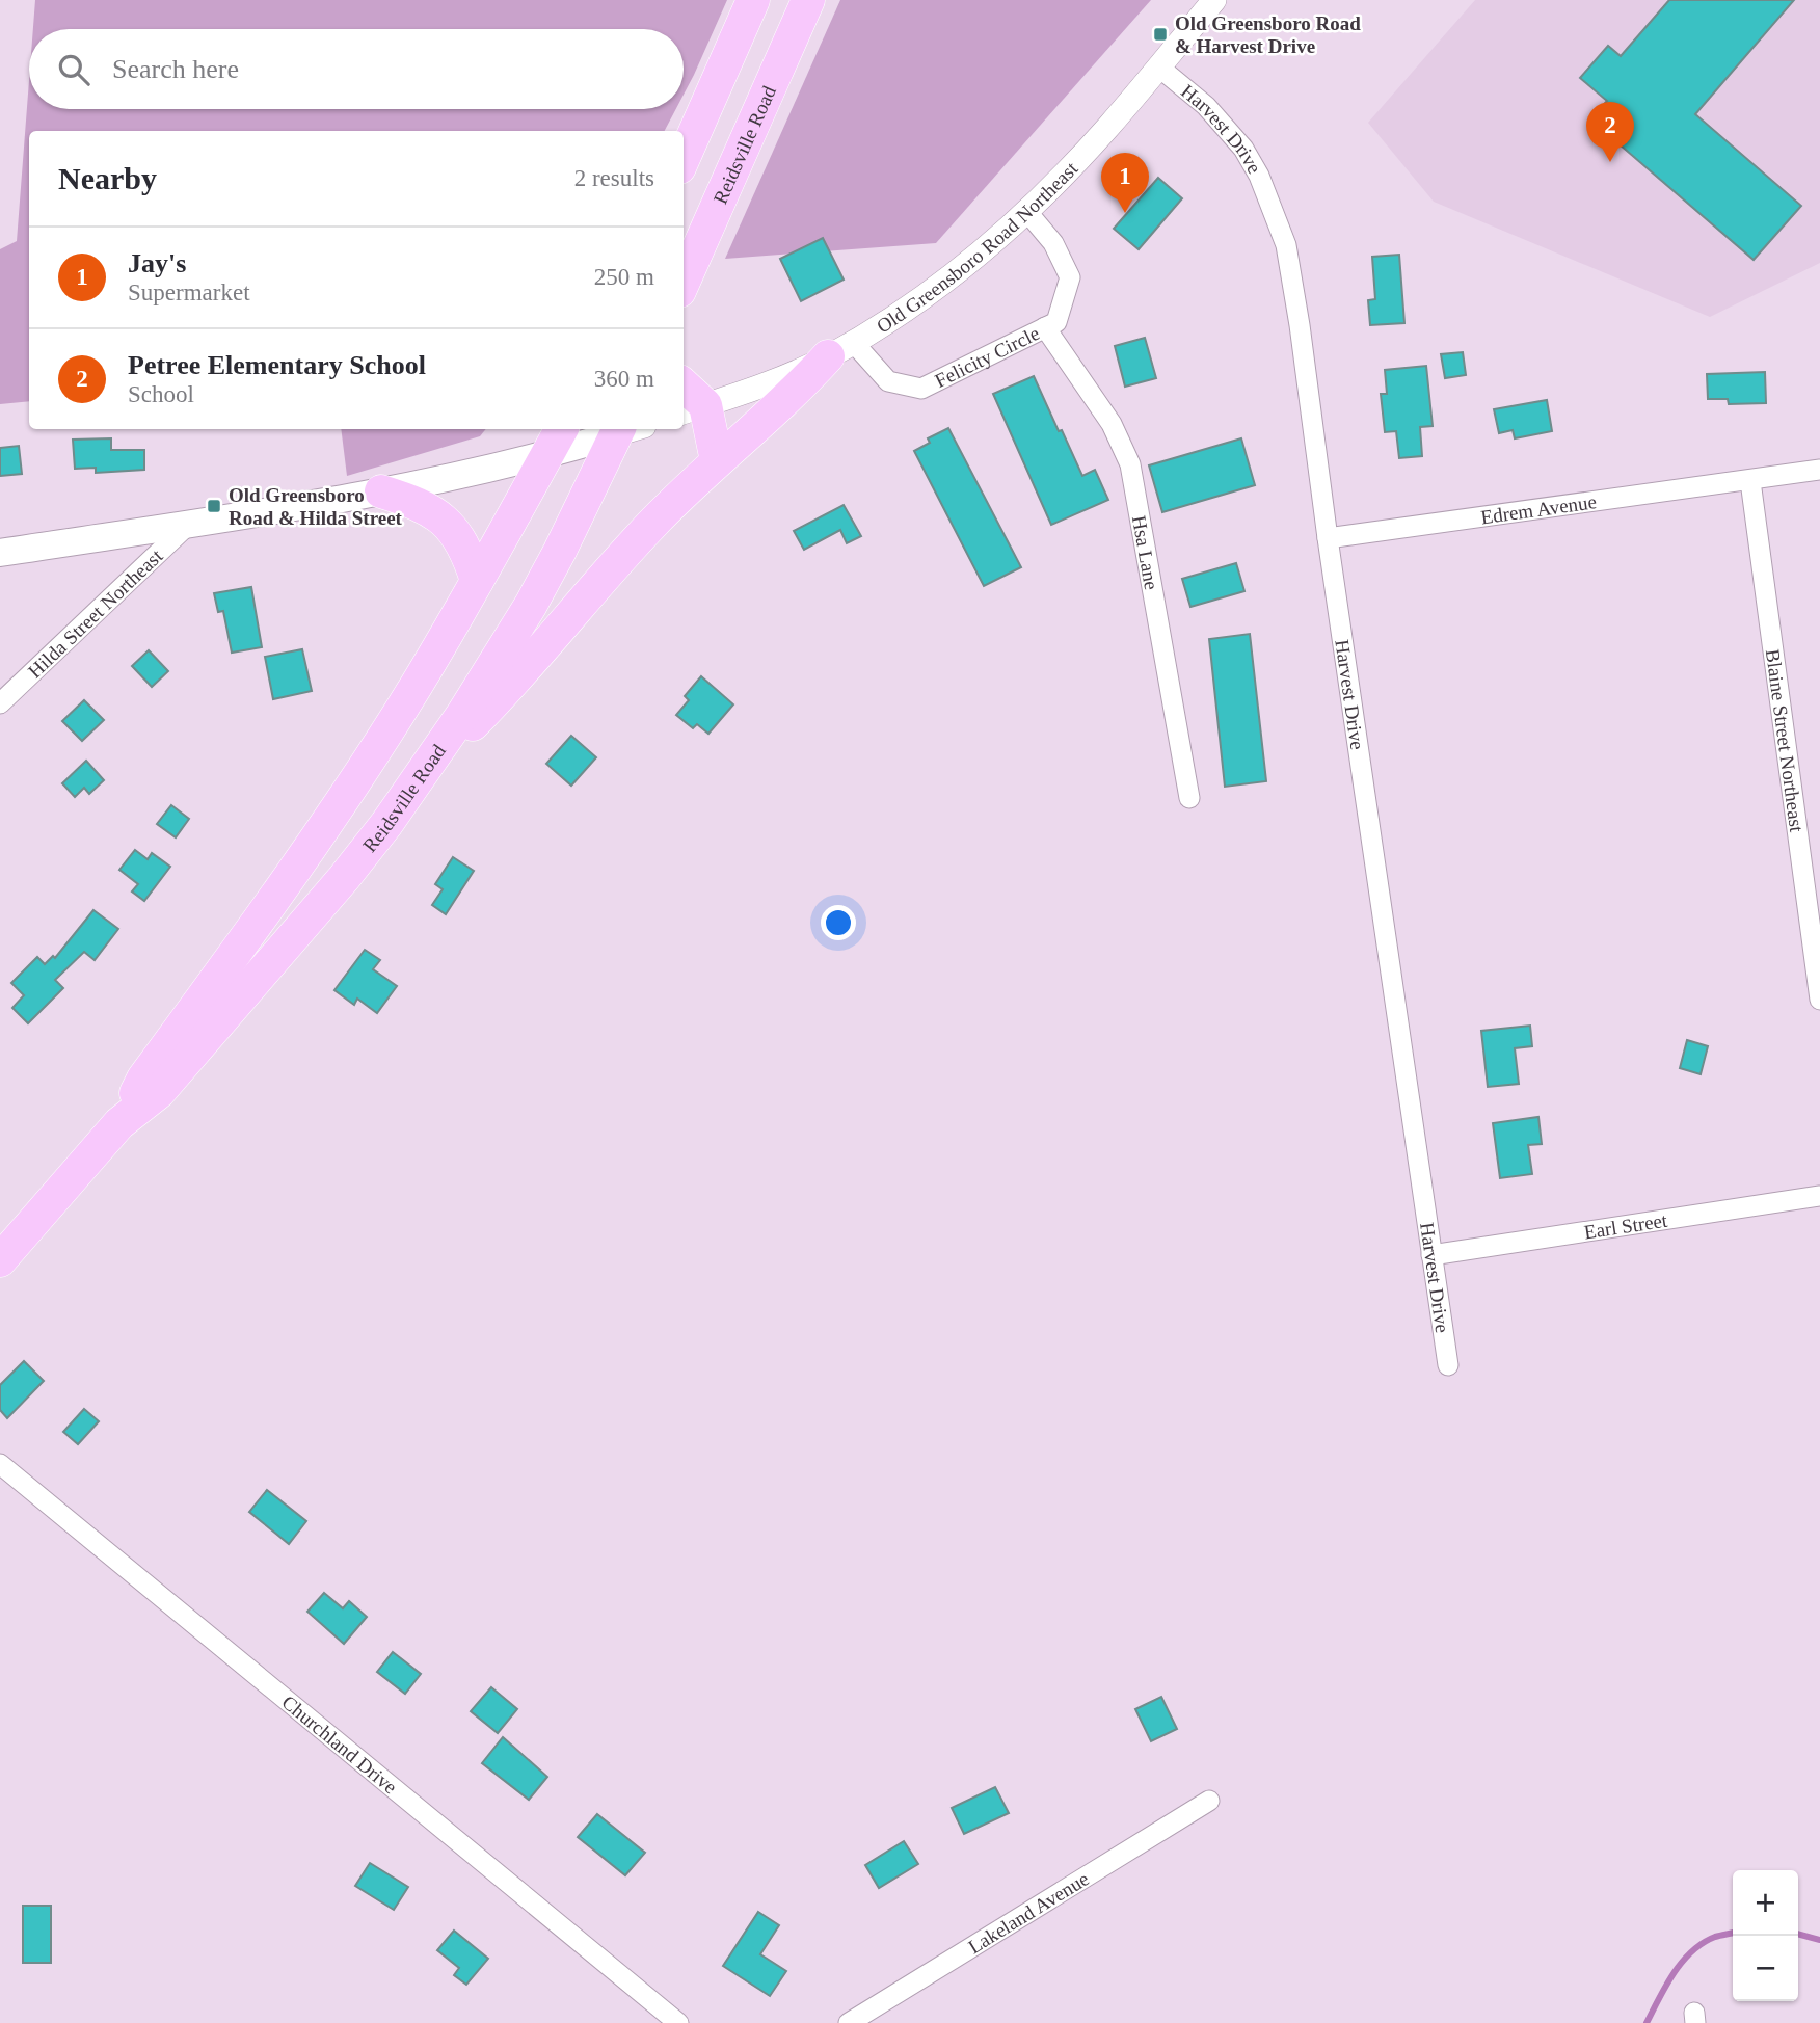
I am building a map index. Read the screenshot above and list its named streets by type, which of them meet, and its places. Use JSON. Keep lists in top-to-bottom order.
{
  "streets": {
    "highway": ["Reidsville Road"],
    "street": [
      "Harvest Drive",
      "Old Greensboro Road Northeast",
      "Felicity Circle",
      "Edrem Avenue",
      "Hsa Lane",
      "Hilda Street Northeast",
      "Blaine Street Northeast",
      "Earl Street",
      "Churchland Drive",
      "Lakeland Avenue"
    ]
  },
  "crossings": [
    ["Harvest Drive", "Old Greensboro Road Northeast"],
    ["Harvest Drive", "Edrem Avenue"],
    ["Harvest Drive", "Earl Street"],
    ["Old Greensboro Road Northeast", "Felicity Circle"],
    ["Felicity Circle", "Hsa Lane"],
    ["Edrem Avenue", "Blaine Street Northeast"]
  ],
  "places": {
    "transit": ["Old Greensboro Road & Harvest Drive", "Old Greensboro Road & Hilda Street"]
  },
  "page": {
    "search": "Search here",
    "pins": ["2", "1"],
    "heading": ["Nearby", "2 results"],
    "list": [
      {
        "mark": "1",
        "name": "Jay's",
        "note": "Supermarket",
        "value": "250 m"
      },
      {
        "mark": "2",
        "name": "Petree Elementary School",
        "note": "School",
        "value": "360 m"
      }
    ],
    "map_buttons": ["+", "−"]
  }
}
